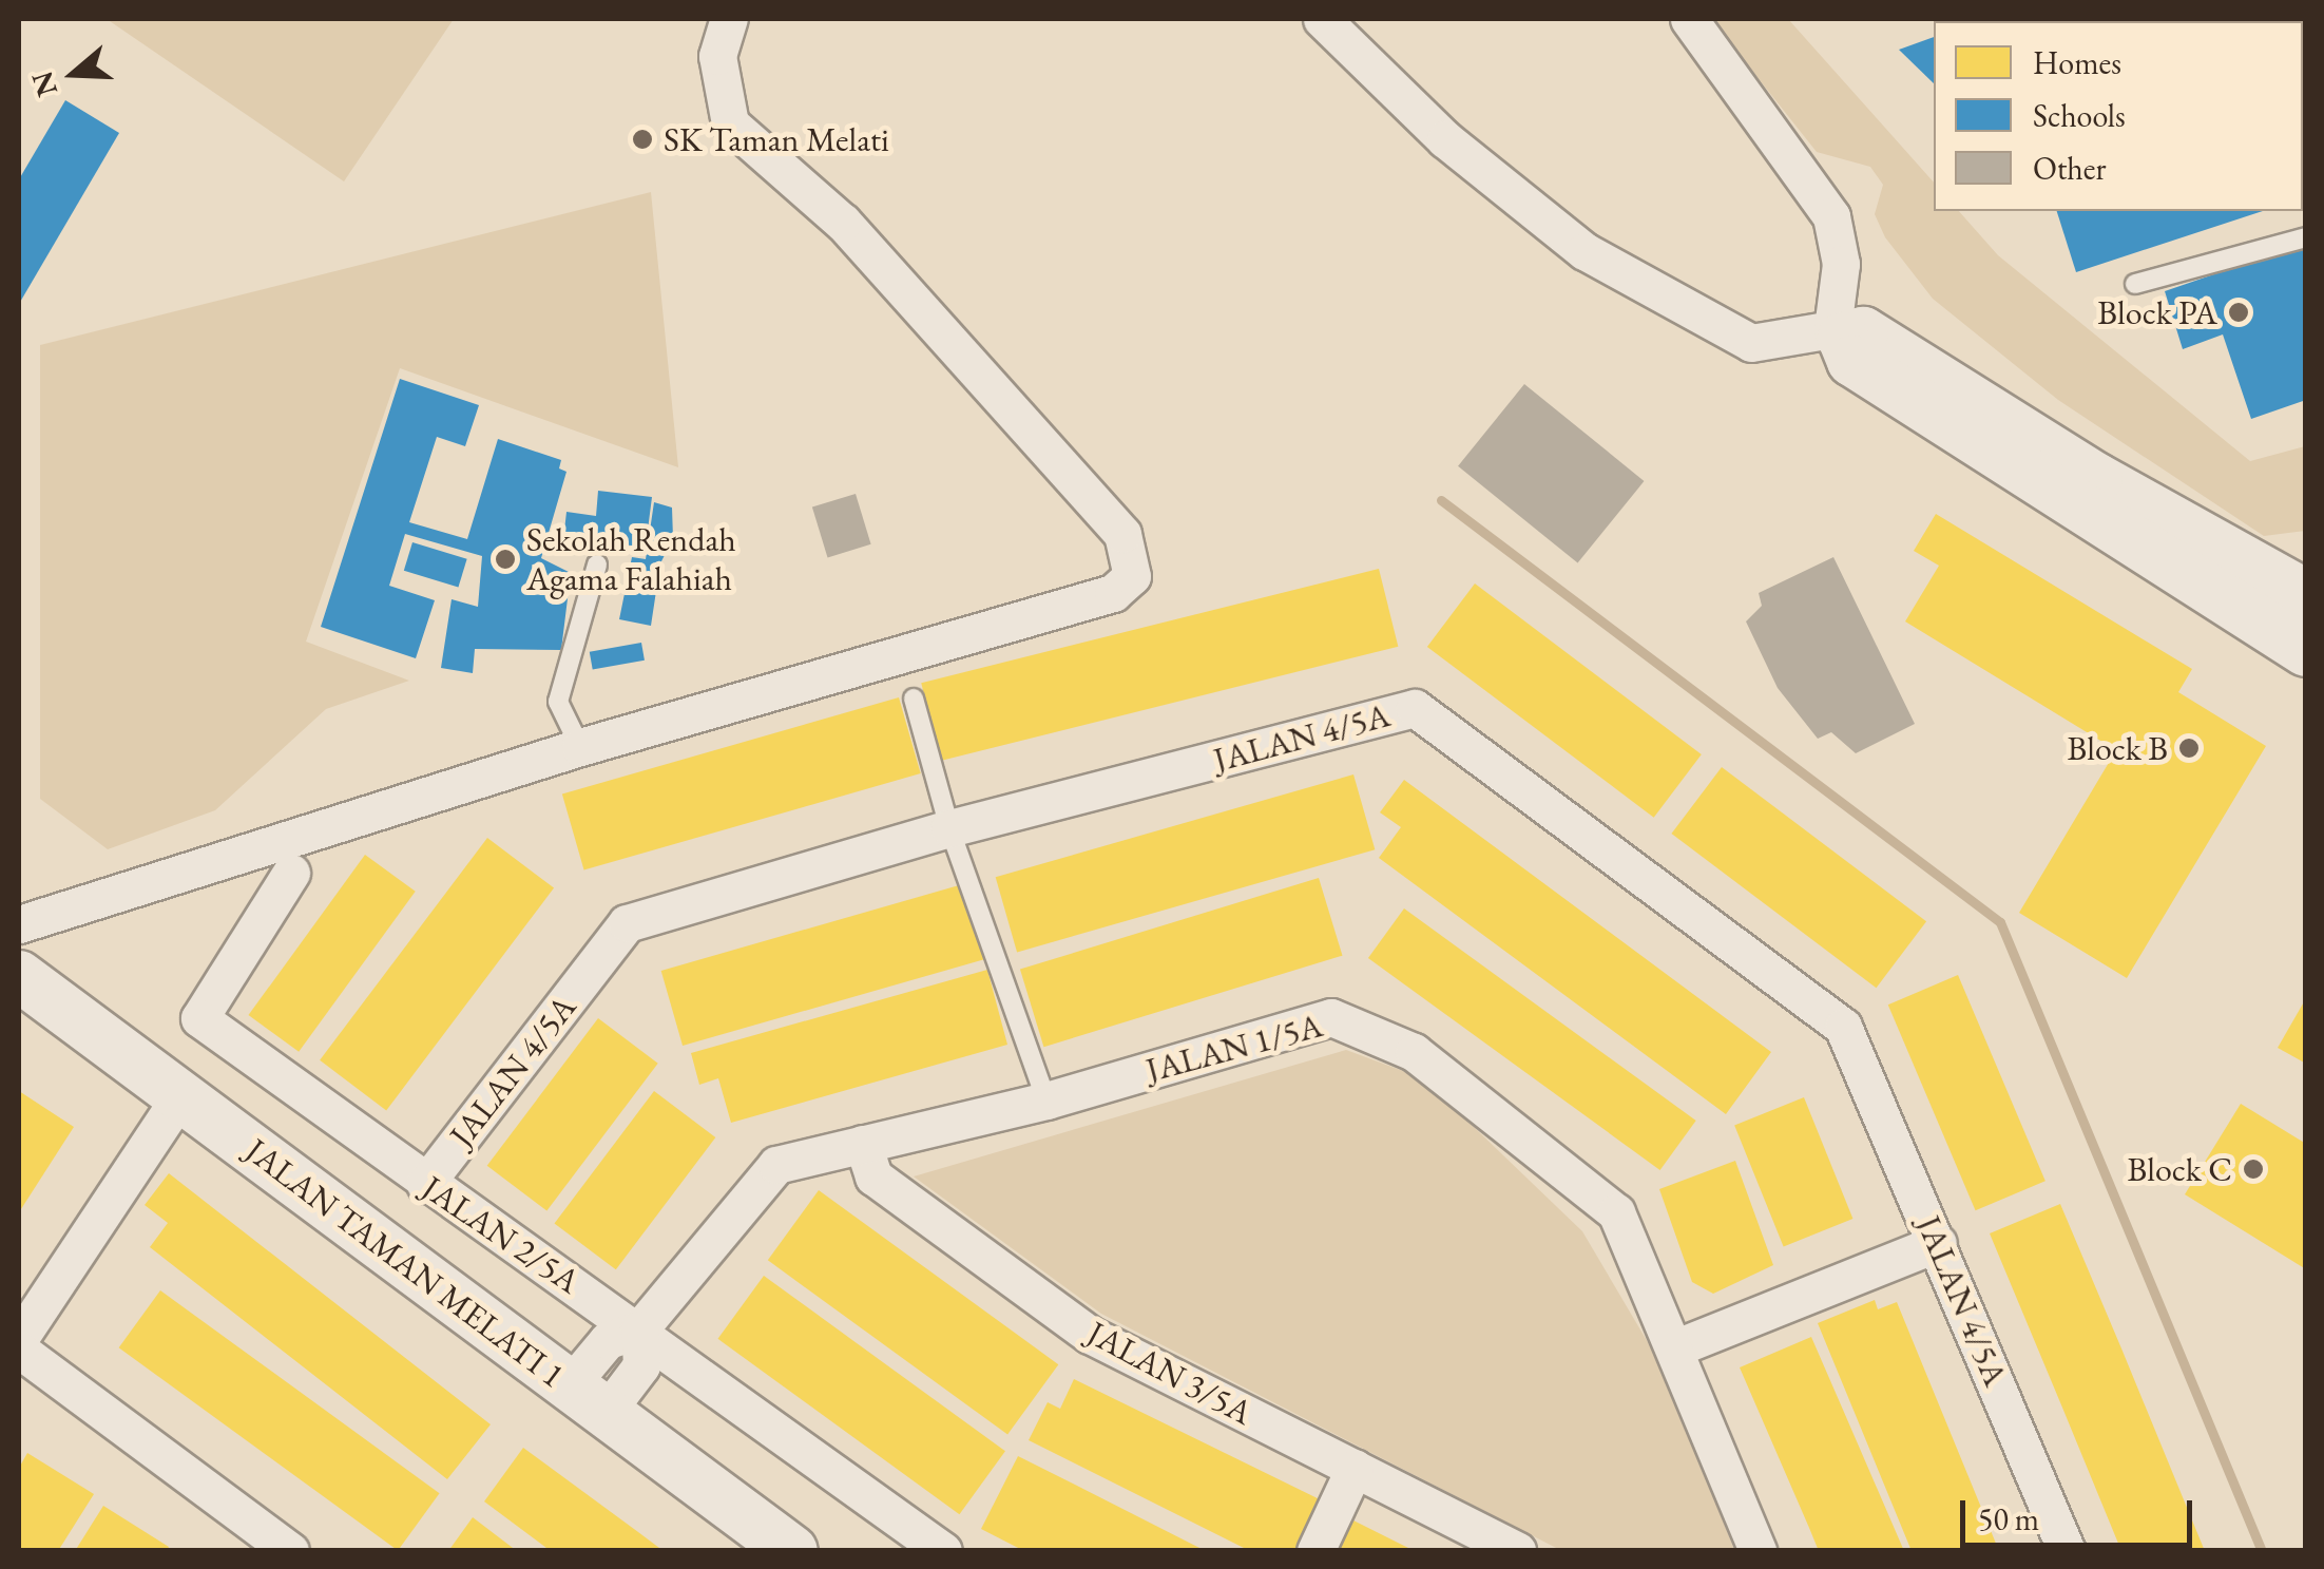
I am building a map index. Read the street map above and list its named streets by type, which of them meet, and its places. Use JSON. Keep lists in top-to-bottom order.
{
  "streets": {
    "street": [
      "JALAN 4/5A",
      "JALAN 1/5A",
      "JALAN 2/5A",
      "JALAN TAMAN MELATI 1",
      "JALAN 3/5A"
    ]
  },
  "crossings": [
    ["JALAN 4/5A", "JALAN 2/5A"],
    ["JALAN 1/5A", "JALAN 2/5A"],
    ["JALAN 1/5A", "JALAN 3/5A"]
  ],
  "places": [
    "SK Taman Melati",
    "Block PA",
    "Sekolah Rendah Agama Falahiah",
    "Block B",
    "Block C"
  ],
  "legend": ["Homes", "Schools", "Other"],
  "scale_bar": "50 m",
  "north": "left"
}
